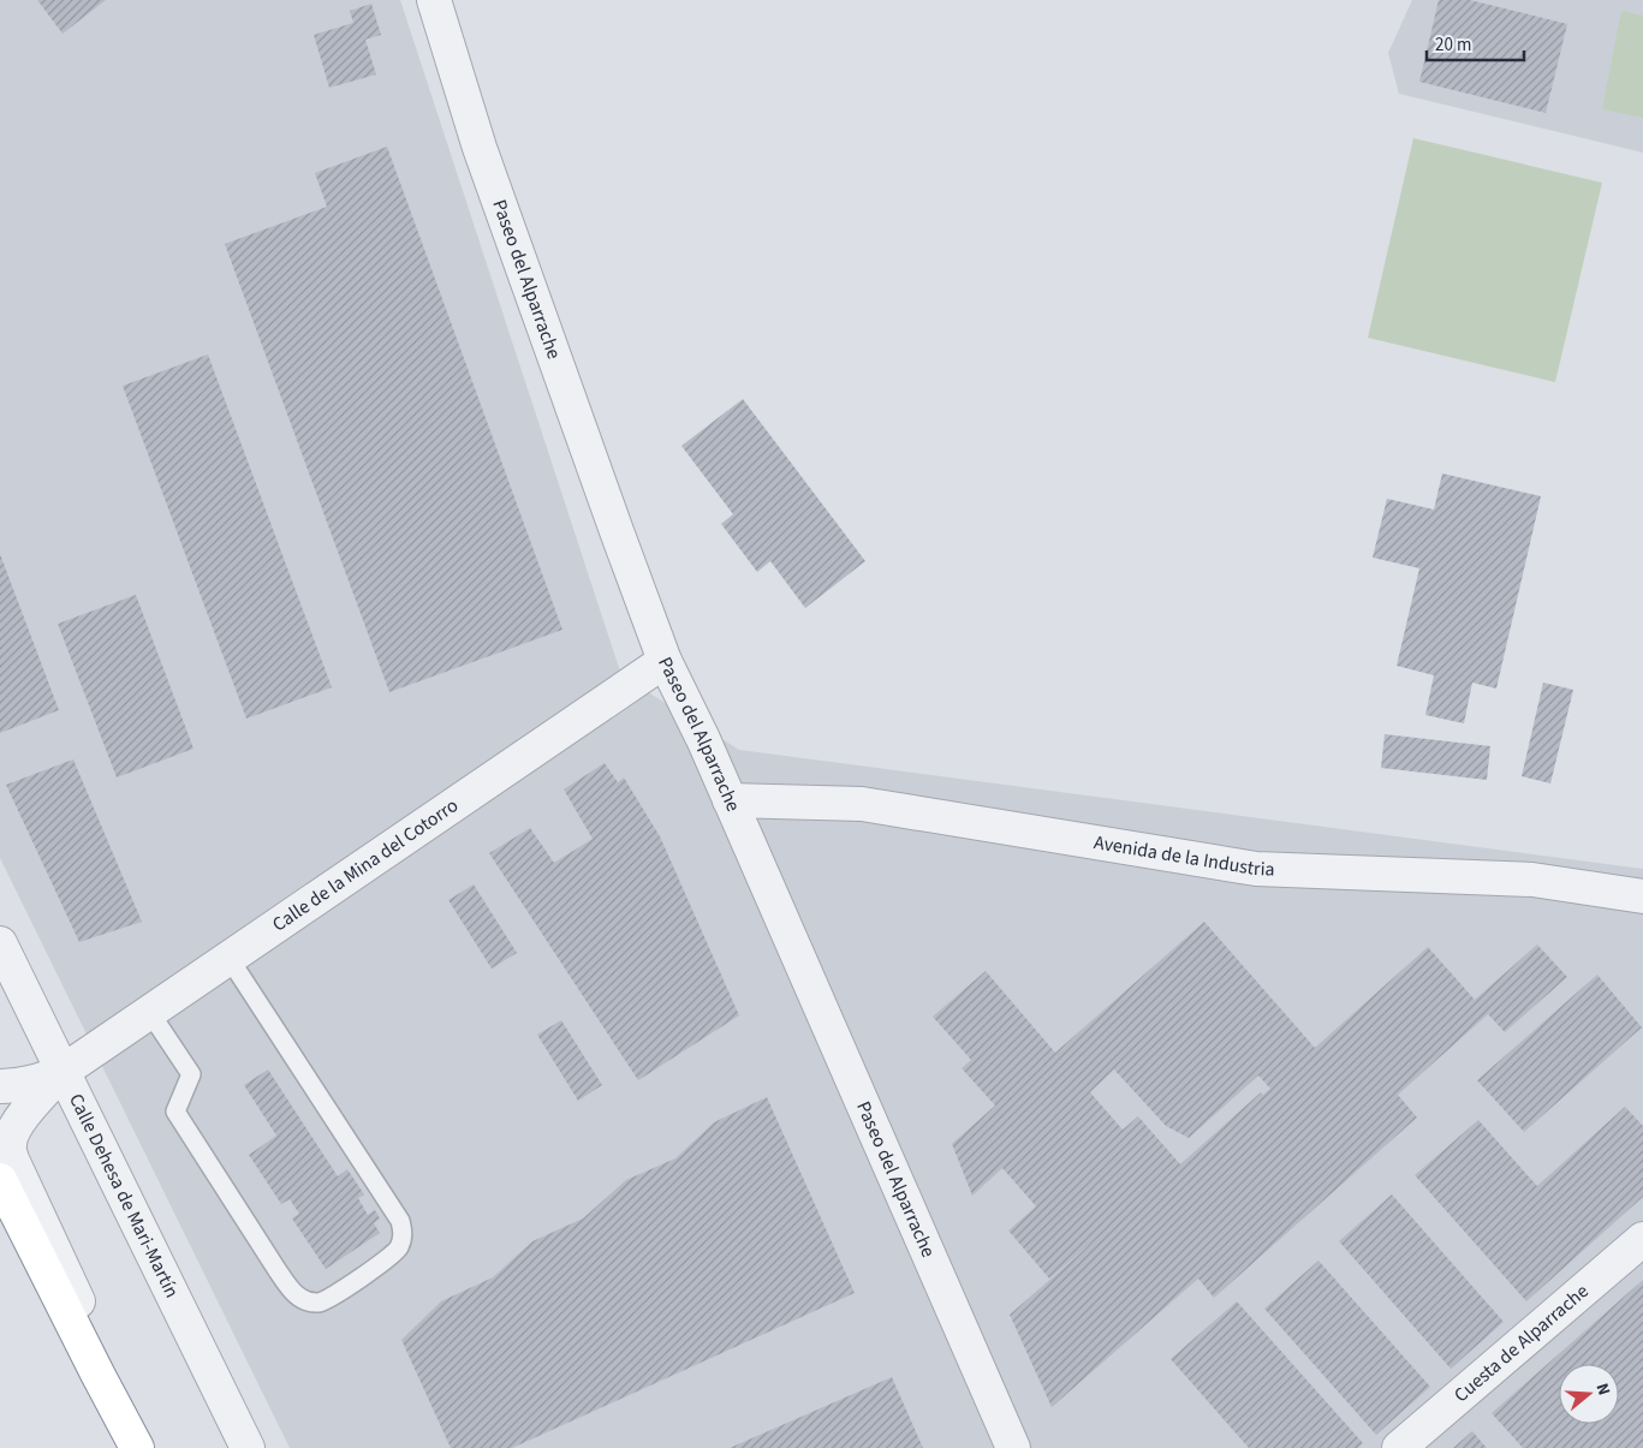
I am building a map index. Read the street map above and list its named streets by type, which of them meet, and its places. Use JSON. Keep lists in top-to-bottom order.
{
  "streets": {
    "street": [
      "Paseo del Alparrache",
      "Avenida de la Industria",
      "Calle de la Mina del Cotorro",
      "Calle Dehesa de Mari-Martín",
      "Cuesta de Alparrache"
    ]
  },
  "crossings": [
    ["Paseo del Alparrache", "Avenida de la Industria"],
    ["Paseo del Alparrache", "Calle de la Mina del Cotorro"],
    ["Calle de la Mina del Cotorro", "Calle Dehesa de Mari-Martín"]
  ],
  "scale_bar": "20 m",
  "north": "right"
}
